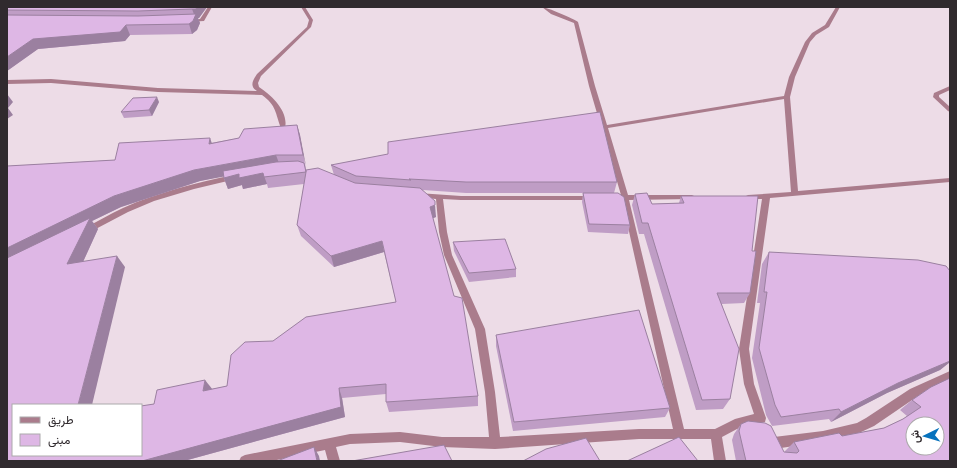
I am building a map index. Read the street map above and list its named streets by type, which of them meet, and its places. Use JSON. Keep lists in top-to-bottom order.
{
  "legend": ["طريق", "مبنى"],
  "north": "left"
}
